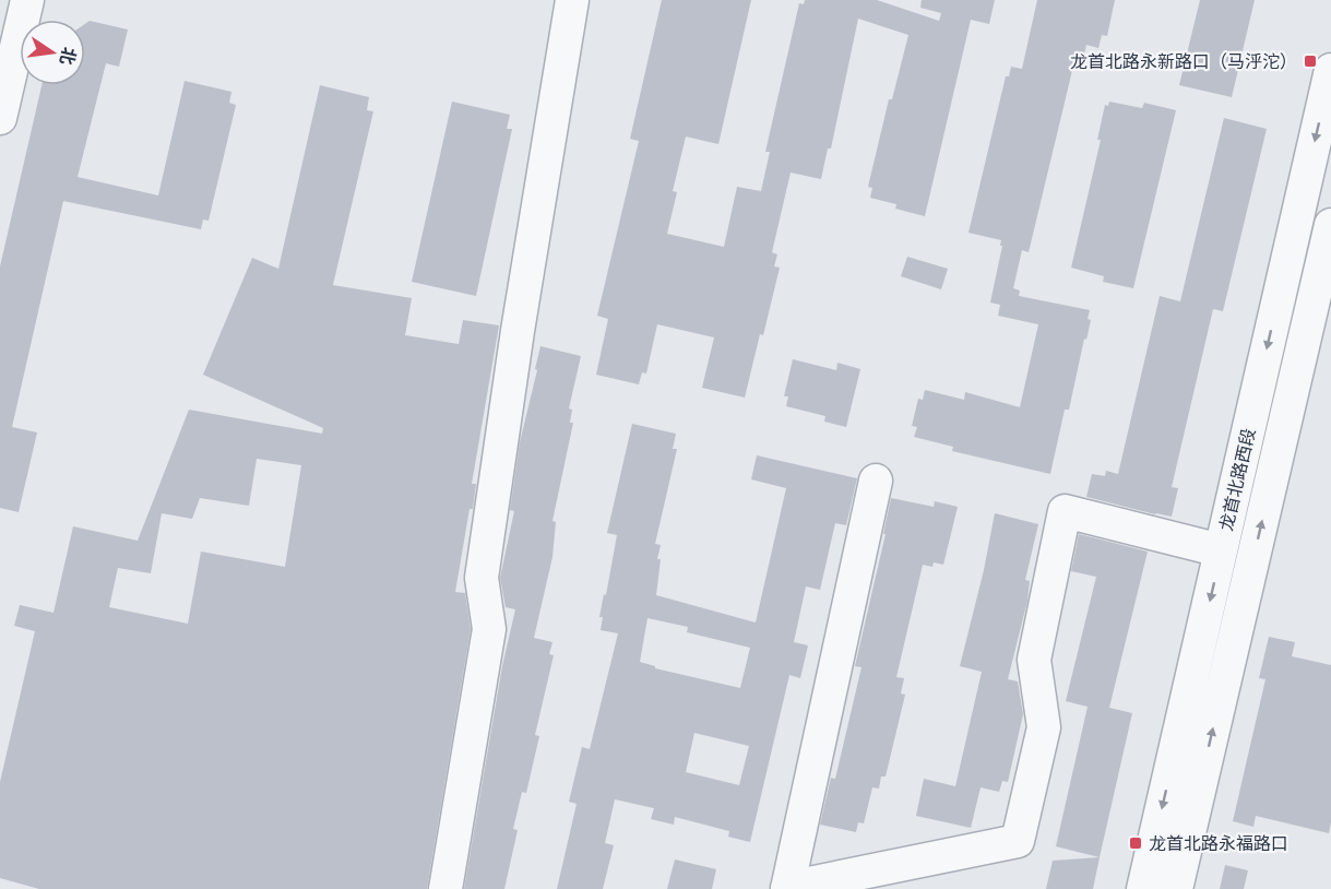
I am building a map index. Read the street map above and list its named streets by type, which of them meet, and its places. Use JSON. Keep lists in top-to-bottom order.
{
  "streets": {
    "street": ["龙首北路西段"]
  },
  "places": {
    "transit": ["龙首北路永新路口（马泘沱）", "龙首北路永福路口"]
  },
  "north": "right"
}
